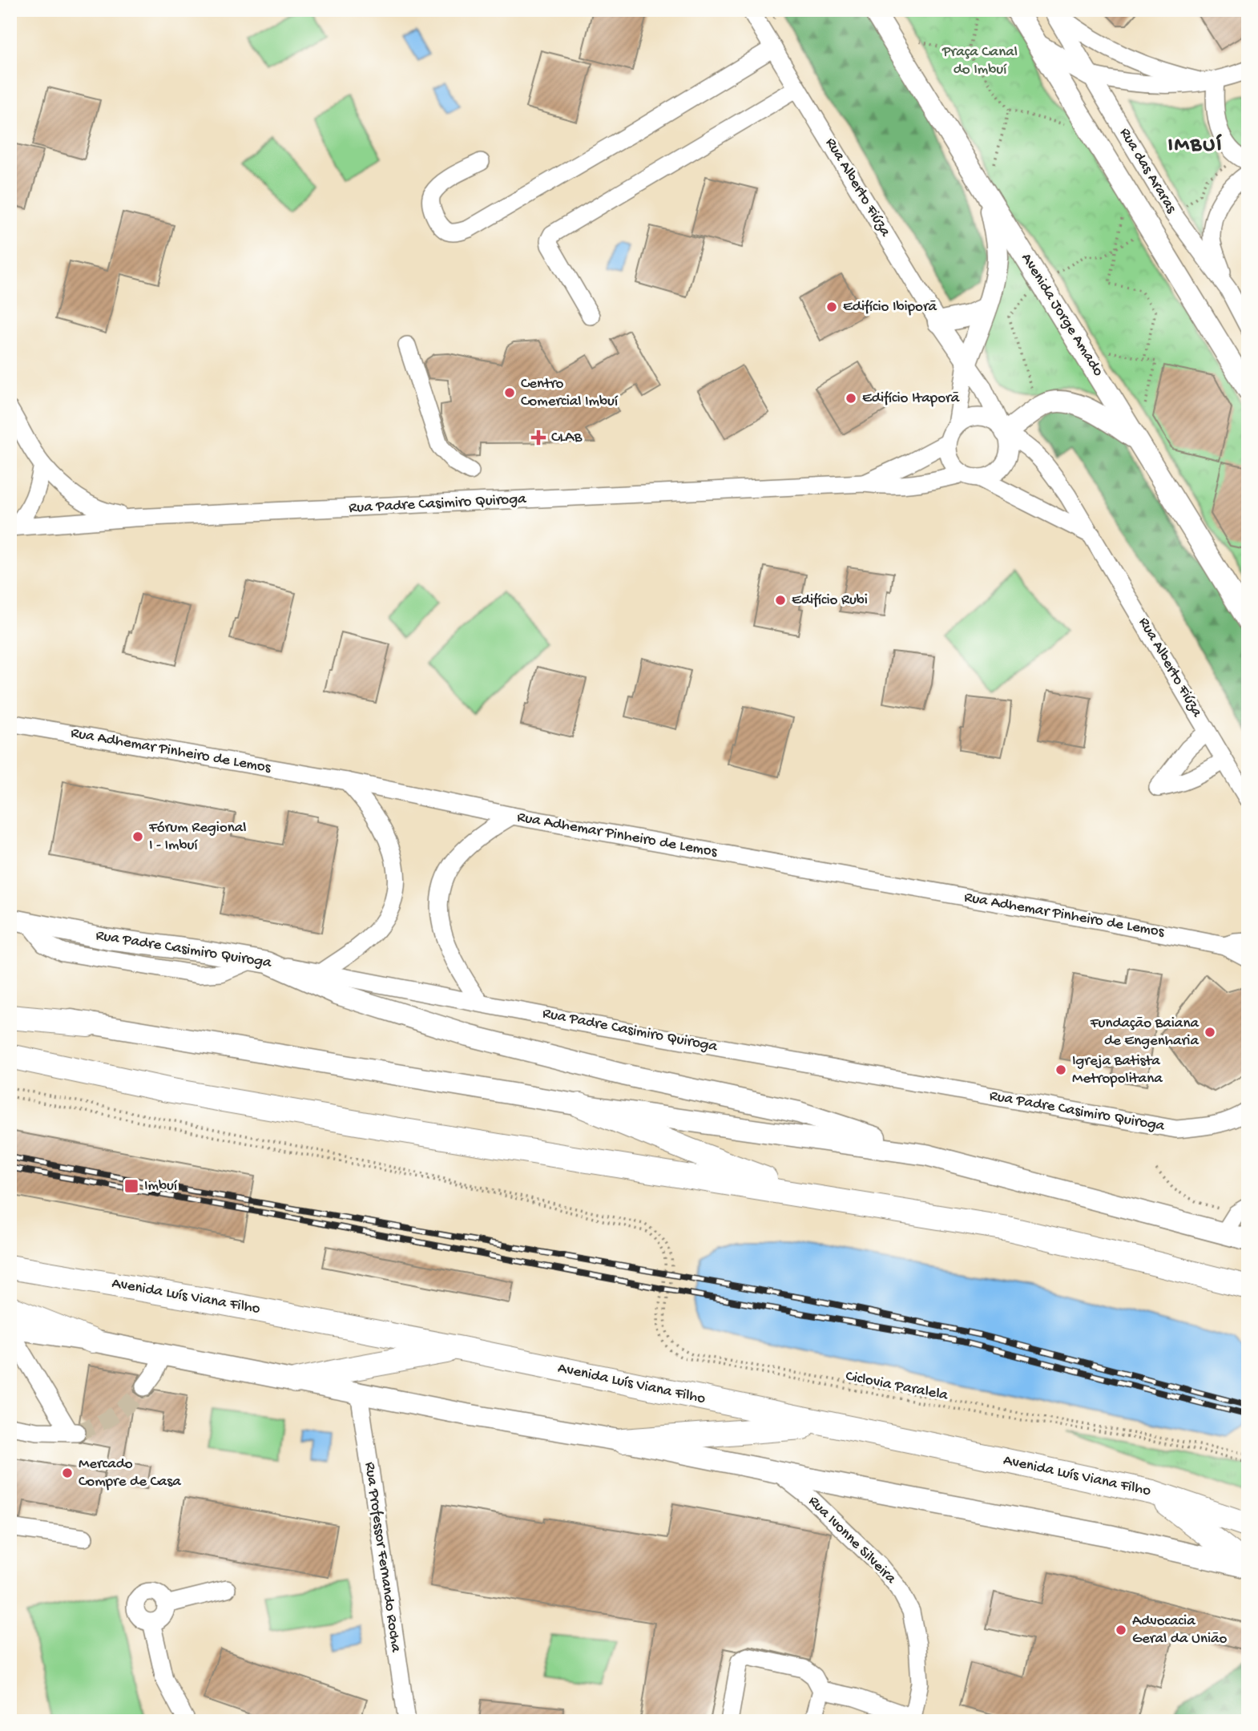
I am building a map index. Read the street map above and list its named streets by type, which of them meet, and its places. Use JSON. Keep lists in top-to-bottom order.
{
  "streets": {
    "highway": ["Avenida Luís Viana Filho"],
    "main road": ["Avenida Jorge Amado", "Rua Padre Casimiro Quiroga"],
    "street": [
      "Rua das Araras",
      "Rua Alberto Fiúza",
      "Rua Adhemar Pinheiro de Lemos",
      "Rua Ivonne Silveira",
      "Rua Professor Fernando Rocha"
    ],
    "path": ["Ciclovia Paralela"]
  },
  "crossings": [
    ["Rua Alberto Fiúza", "Rua Padre Casimiro Quiroga"]
  ],
  "districts": ["IMBUÍ"],
  "parks": ["Praça Canal do Imbuí"],
  "places": {
    "other": [
      "Edifício Ibiporã",
      "Centro Comercial Imbuí",
      "Edifício Itaporã",
      "Edifício Rubi",
      "Fórum Regional I - Imbuí",
      "Fundação Baiana de Engenharia",
      "Igreja Batista Metropolitana",
      "Mercado Compre de Casa",
      "Advocacia Geral da União"
    ],
    "health": ["CLAB"],
    "transit": ["Imbuí"]
  }
}
